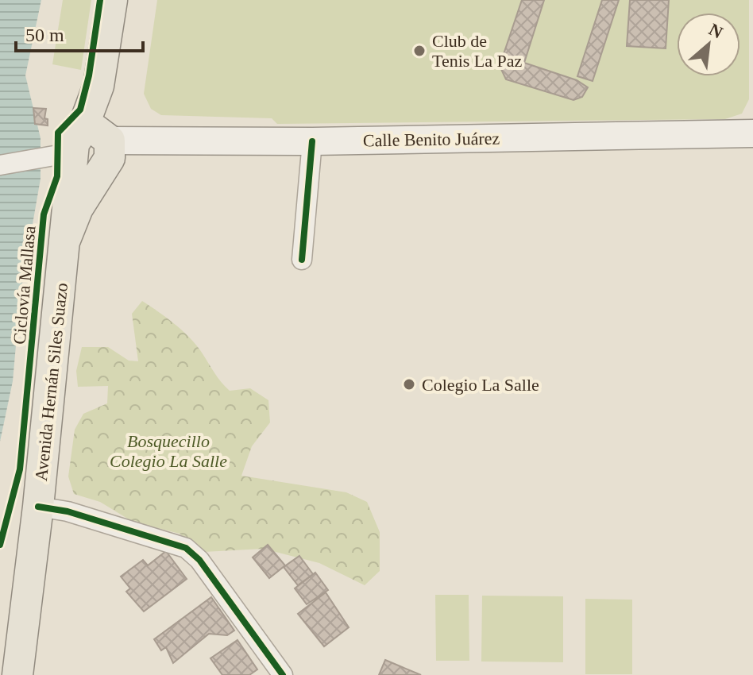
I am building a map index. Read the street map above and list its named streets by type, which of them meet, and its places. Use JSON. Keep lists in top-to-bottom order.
{
  "streets": {
    "main road": ["Calle Benito Juárez", "Avenida Hernán Siles Suazo"],
    "cycle path": ["Ciclovía Mallasa"]
  },
  "crossings": [
    ["Calle Benito Juárez", "Avenida Hernán Siles Suazo"]
  ],
  "parks": ["Bosquecillo Colegio La Salle"],
  "places": ["Club de Tenis La Paz", "Colegio La Salle"],
  "scale_bar": "50 m",
  "north": "top right"
}
